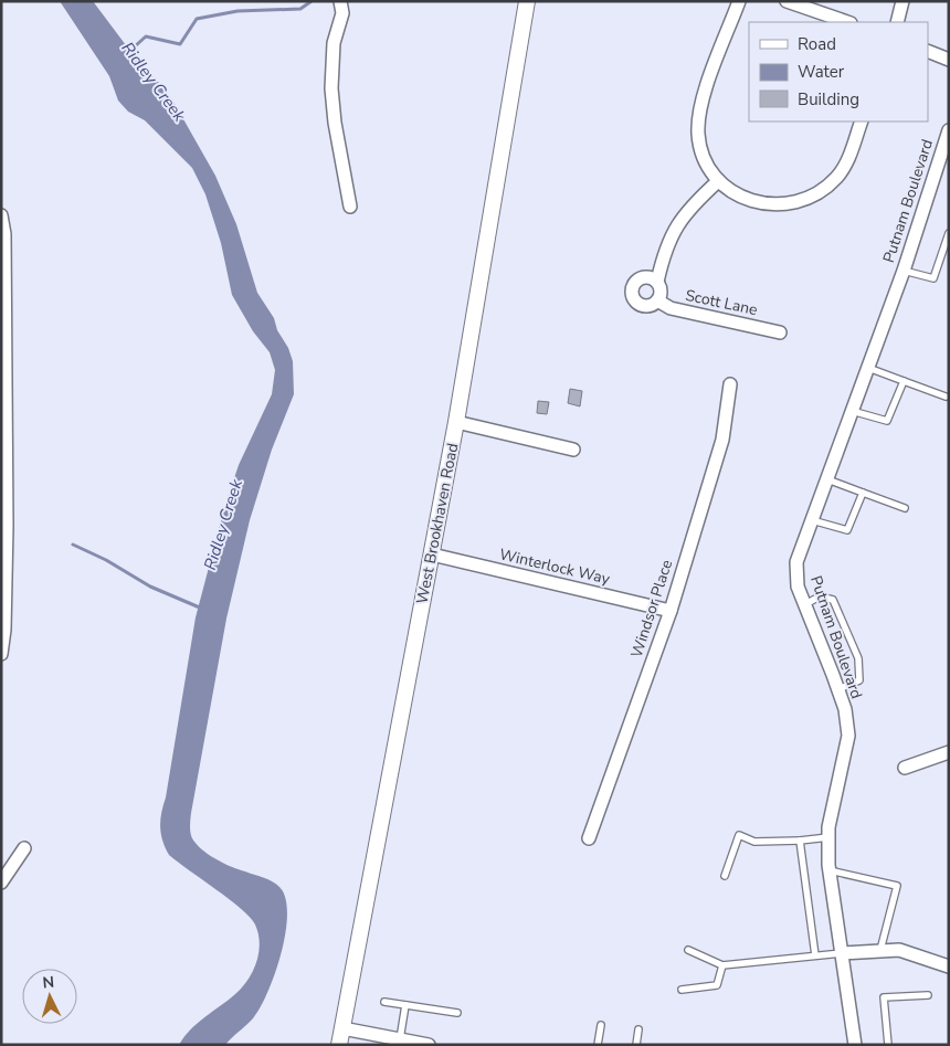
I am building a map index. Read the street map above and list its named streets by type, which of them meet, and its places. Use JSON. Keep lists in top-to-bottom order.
{
  "streets": {
    "street": [
      "Putnam Boulevard",
      "Scott Lane",
      "West Brookhaven Road",
      "Winterlock Way",
      "Windsor Place"
    ]
  },
  "crossings": [
    ["West Brookhaven Road", "Winterlock Way"],
    ["Winterlock Way", "Windsor Place"]
  ],
  "water": ["Ridley Creek"],
  "legend": ["Road", "Water", "Building"],
  "north": "top"
}
